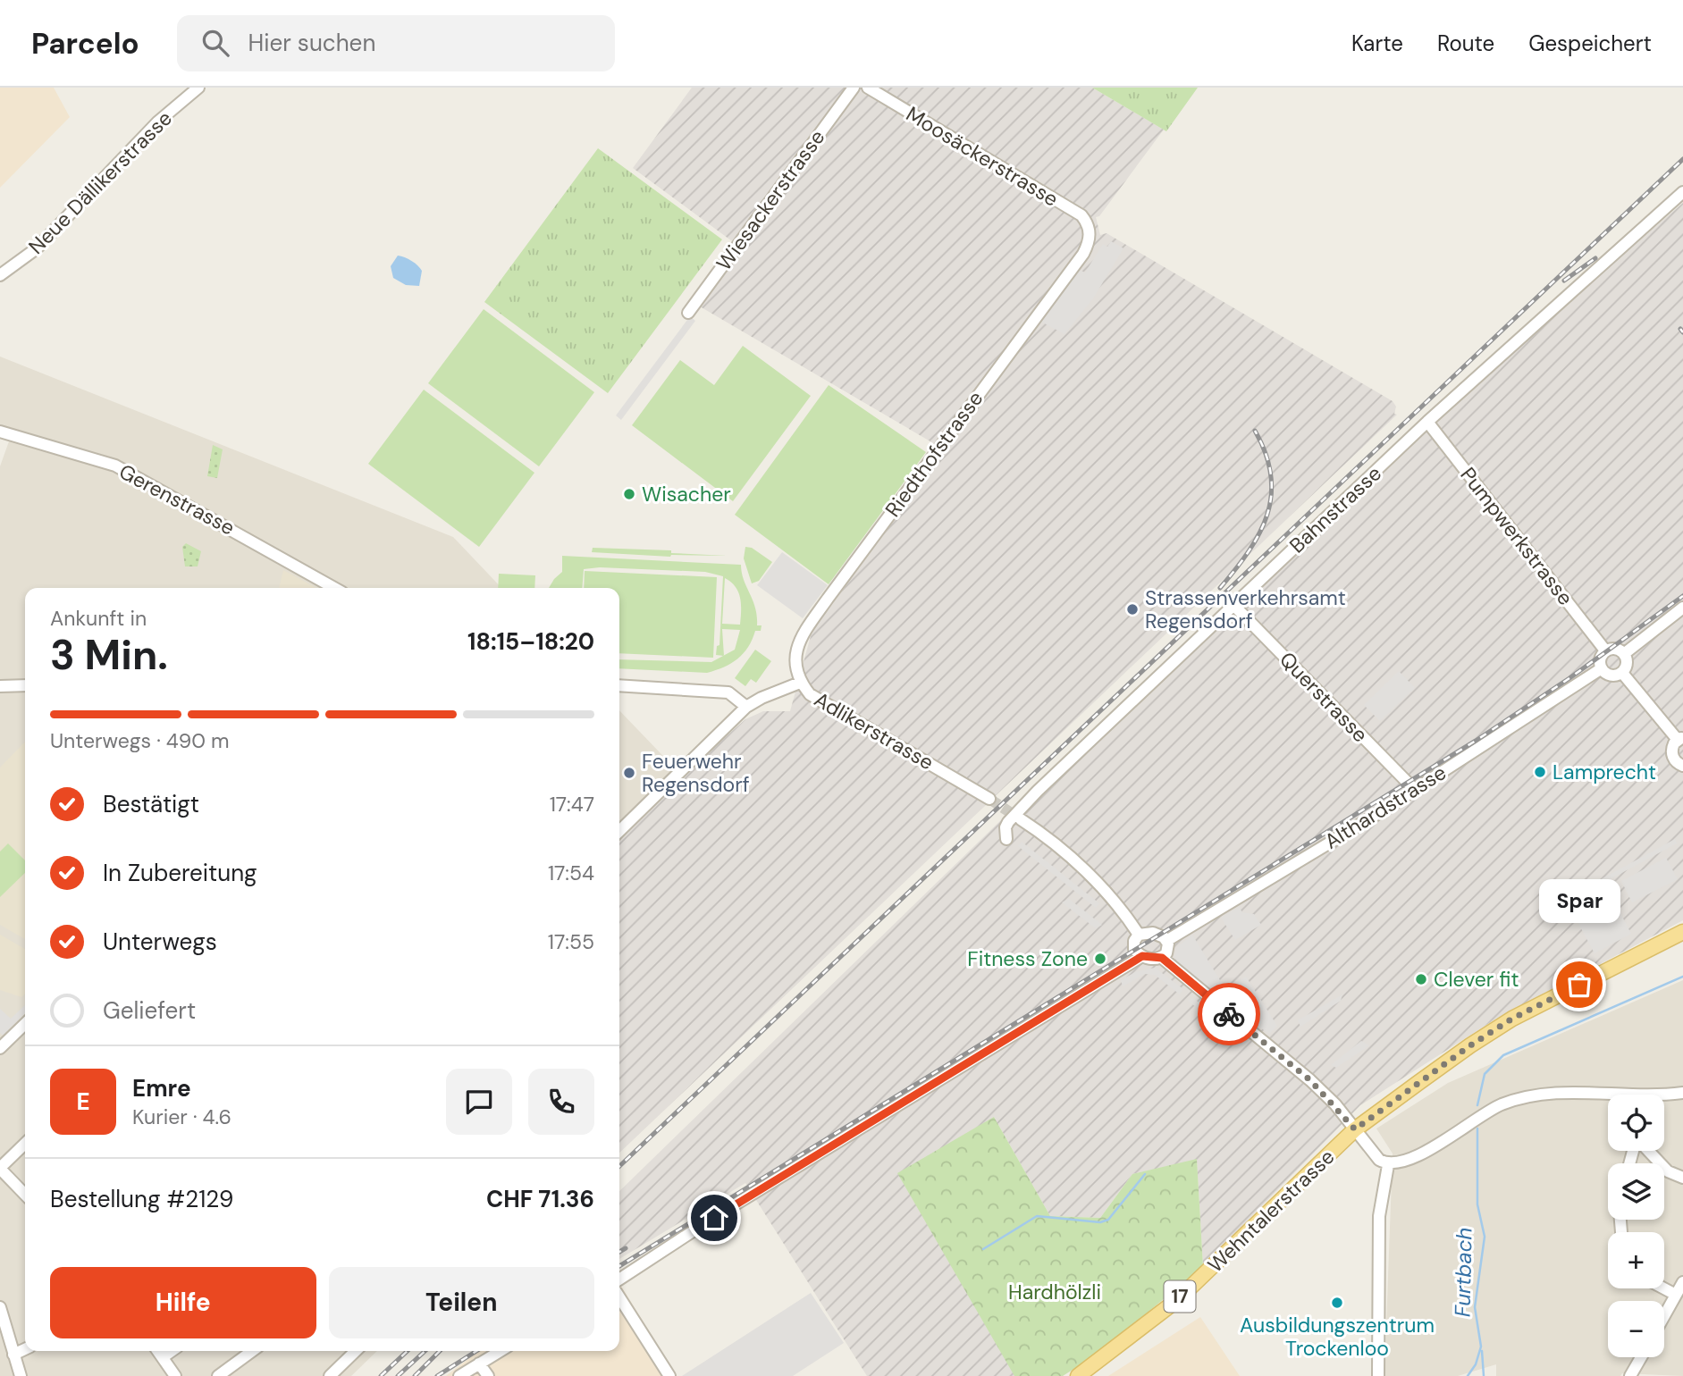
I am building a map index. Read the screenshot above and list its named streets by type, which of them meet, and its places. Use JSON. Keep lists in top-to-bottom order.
{
  "streets": {
    "main road": ["Wehntalerstrasse", "17"],
    "street": [
      "Moosäckerstrasse",
      "Neue Dällikerstrasse",
      "Wiesackerstrasse",
      "Riedthofstrasse",
      "Gerenstrasse",
      "Bahnstrasse",
      "Pumpwerkstrasse",
      "Querstrasse",
      "Adlikerstrasse",
      "Althardstrasse"
    ]
  },
  "crossings": [
    ["Moosäckerstrasse", "Riedthofstrasse"],
    ["Riedthofstrasse", "Adlikerstrasse"],
    ["Bahnstrasse", "Pumpwerkstrasse"],
    ["Bahnstrasse", "Querstrasse"],
    ["Pumpwerkstrasse", "Althardstrasse"],
    ["Querstrasse", "Althardstrasse"],
    ["Wehntalerstrasse", "17"]
  ],
  "water": ["Furtbach"],
  "parks": ["Hardhölzli"],
  "places": [
    "Wisacher",
    "Strassenverkehrsamt Regensdorf",
    "Lamprecht",
    "Feuerwehr Regensdorf",
    "Fitness Zone",
    "Clever fit",
    "Spar",
    "Ausbildungszentrum Trockenloo"
  ],
  "page": {
    "header": "Parcelo",
    "search": "Hier suchen",
    "nav": ["Karte", "Route", "Gespeichert"],
    "heading": ["3 Min.", "Ankunft in", "18:15–18:20"],
    "panel": [
      "Emre",
      "Kurier · 4.6",
      "Bestellung #2129",
      "CHF 71.36"
    ],
    "bar": "Unterwegs · 490 m",
    "list": [
      ["Bestätigt", "17:47"],
      ["In Zubereitung", "17:54"],
      ["Unterwegs", "17:55"],
      "Geliefert"
    ],
    "bubble": "Spar",
    "round": "E",
    "map_buttons": ["+", "−"],
    "buttons": ["Hilfe", "Teilen"]
  }
}
